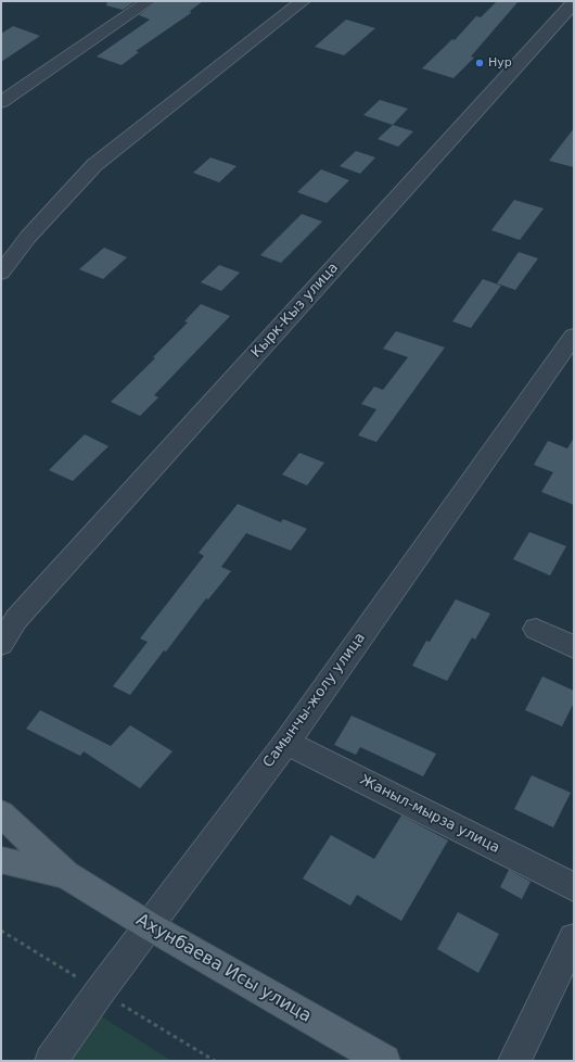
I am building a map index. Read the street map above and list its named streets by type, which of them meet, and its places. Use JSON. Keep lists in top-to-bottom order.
{
  "streets": {
    "main road": ["Ахунбаева Исы улица"],
    "street": ["Кырк-Кыз улица", "Самынчы-жолу улица", "Жаныл-мырза улица"]
  },
  "crossings": [
    ["Самынчы-жолу улица", "Жаныл-мырза улица"],
    ["Самынчы-жолу улица", "Ахунбаева Исы улица"]
  ],
  "places": ["Нур"]
}
